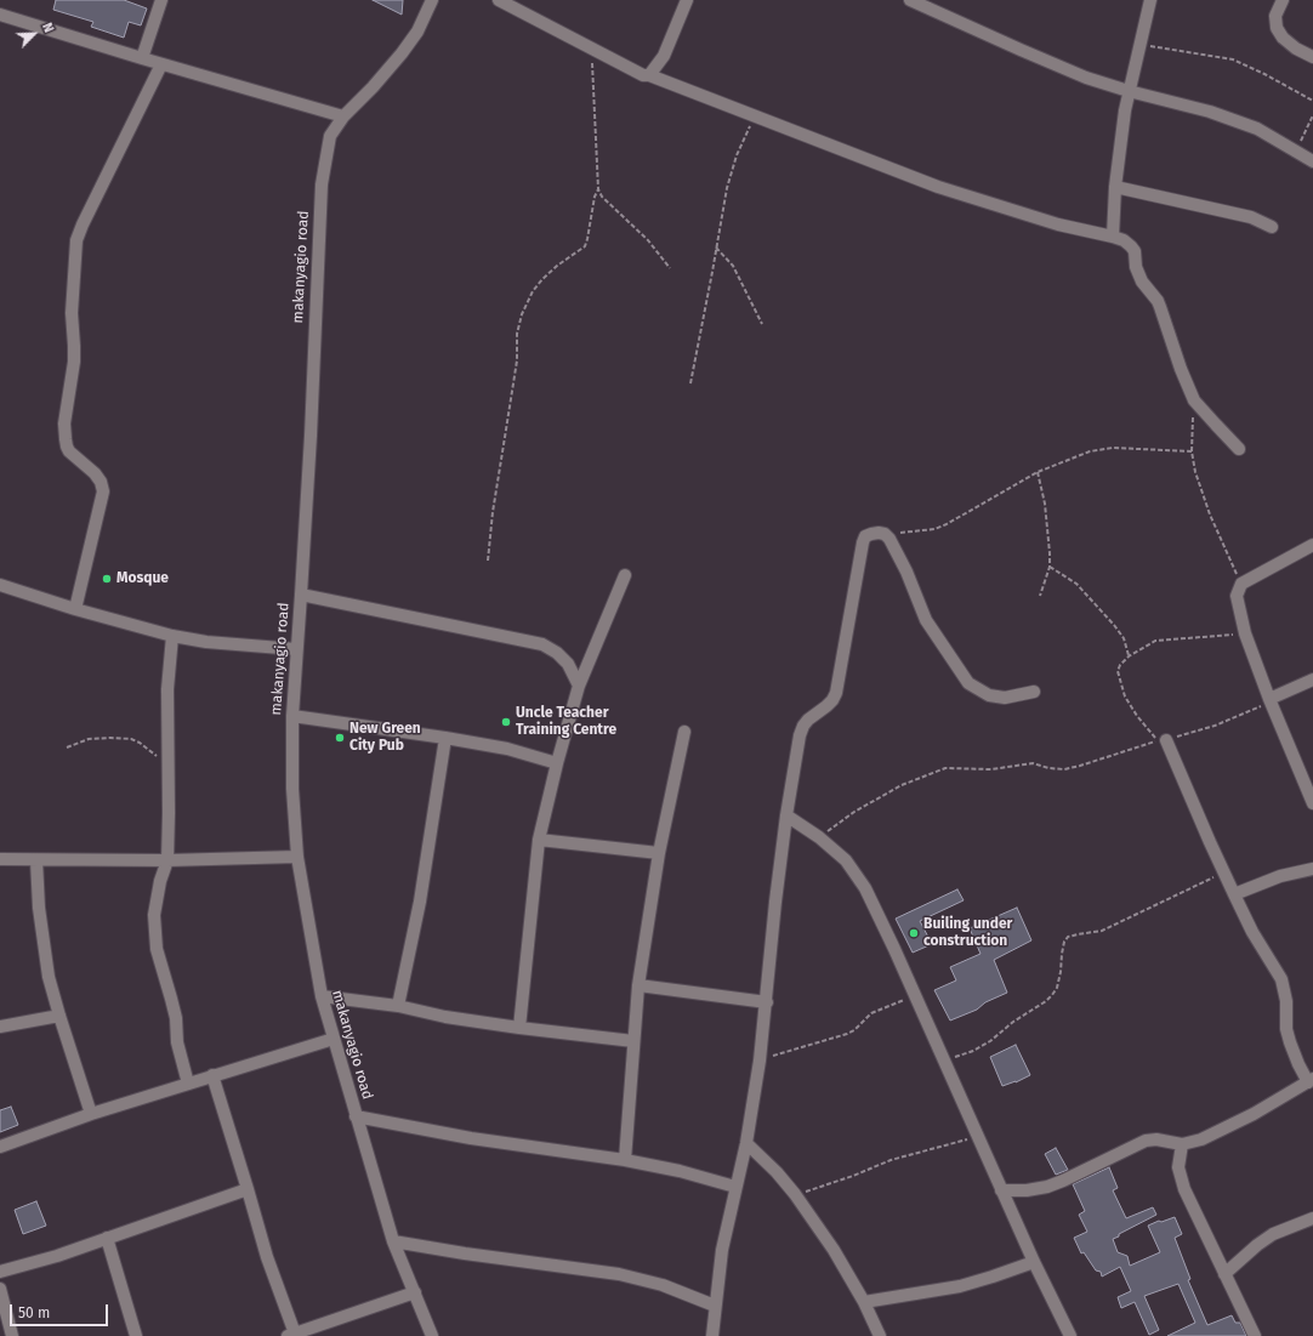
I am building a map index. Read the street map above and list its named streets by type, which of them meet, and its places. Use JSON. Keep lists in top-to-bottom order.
{
  "streets": {
    "street": ["makanyagio road"]
  },
  "places": [
    "Mosque",
    "Uncle Teacher Training Centre",
    "New Green City Pub",
    "Builing under construction"
  ],
  "scale_bar": "50 m",
  "north": "top right"
}
